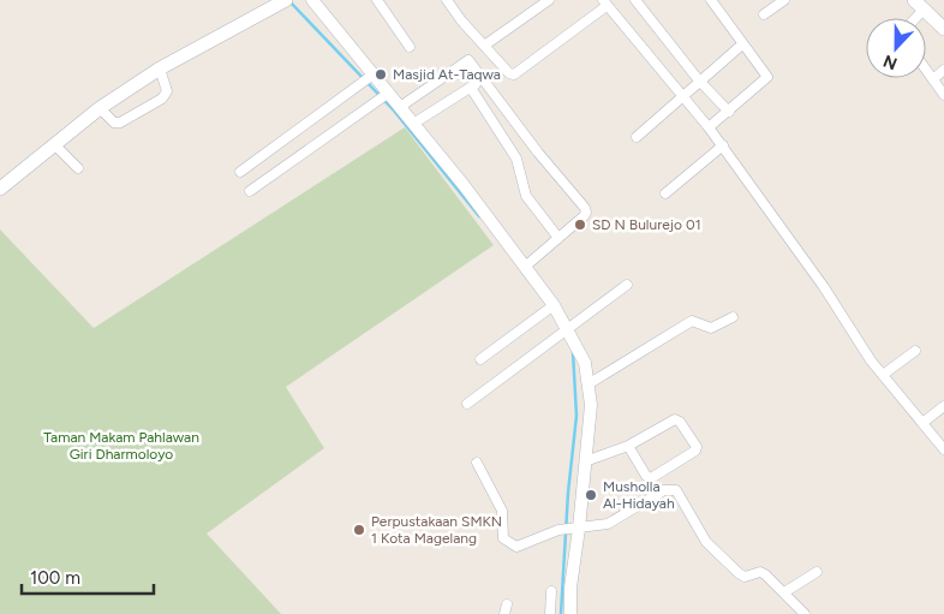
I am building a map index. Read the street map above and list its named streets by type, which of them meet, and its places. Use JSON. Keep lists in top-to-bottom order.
{
  "parks": ["Taman Makam Pahlawan Giri Dharmoloyo"],
  "places": [
    "Masjid At-Taqwa",
    "SD N Bulurejo 01",
    "Musholla Al-Hidayah",
    "Perpustakaan SMKN 1 Kota Magelang"
  ],
  "scale_bar": "100 m",
  "north": "bottom"
}
